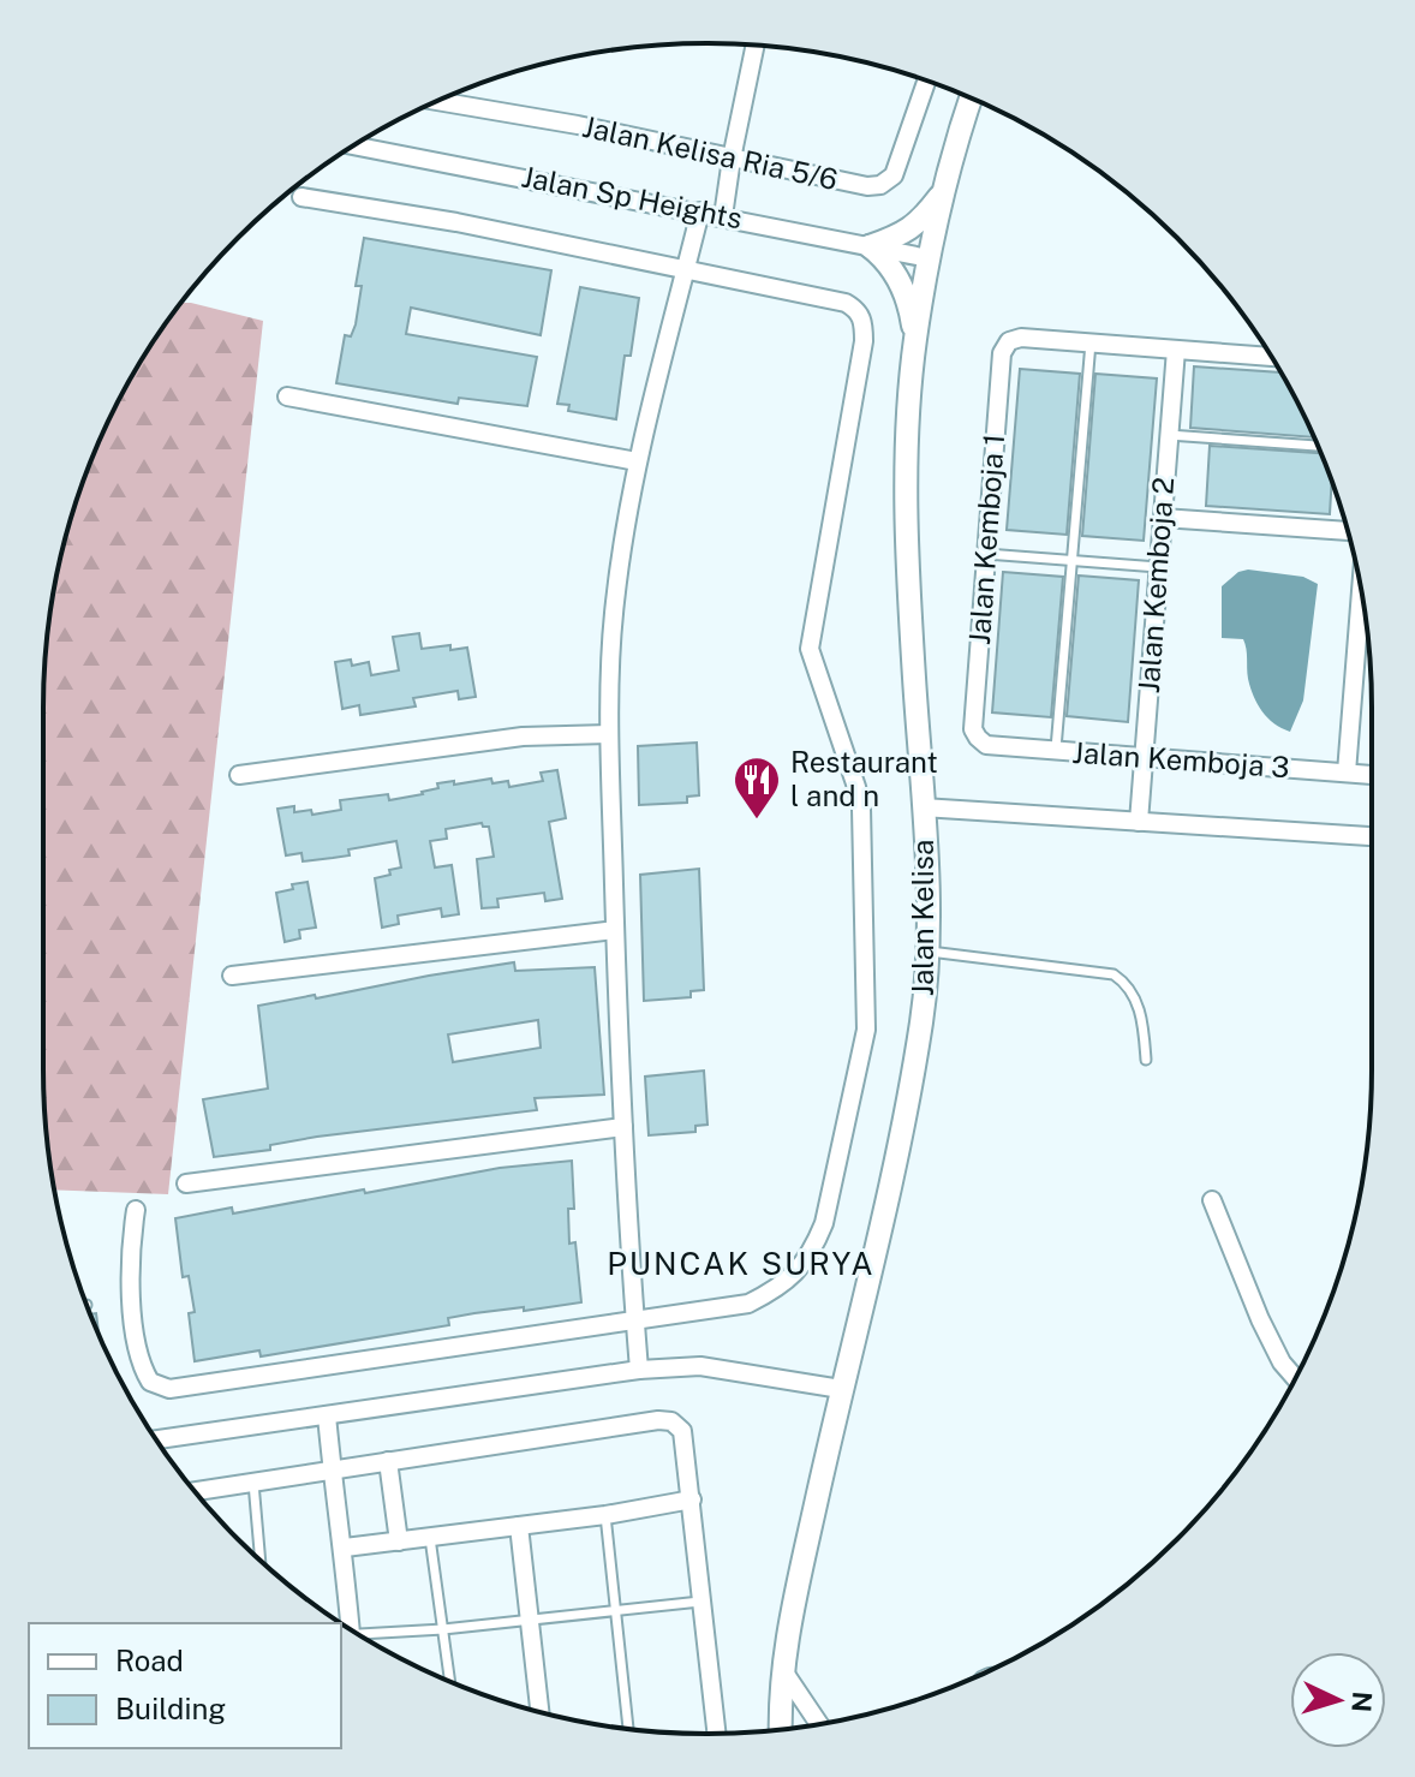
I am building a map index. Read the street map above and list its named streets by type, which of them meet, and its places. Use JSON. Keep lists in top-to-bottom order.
{
  "streets": {
    "main road": ["Jalan Kelisa"],
    "street": [
      "Jalan Kelisa Ria 5/6",
      "Jalan Sp Heights",
      "Jalan Kemboja 1",
      "Jalan Kemboja 2",
      "Jalan Kemboja 3"
    ]
  },
  "crossings": [
    ["Jalan Sp Heights", "Jalan Kelisa"],
    ["Jalan Kemboja 1", "Jalan Kemboja 3"],
    ["Jalan Kemboja 2", "Jalan Kemboja 3"]
  ],
  "districts": ["PUNCAK SURYA"],
  "places": {
    "restaurant": ["Restaurant l and n"]
  },
  "legend": ["Road", "Building"],
  "north": "right"
}
